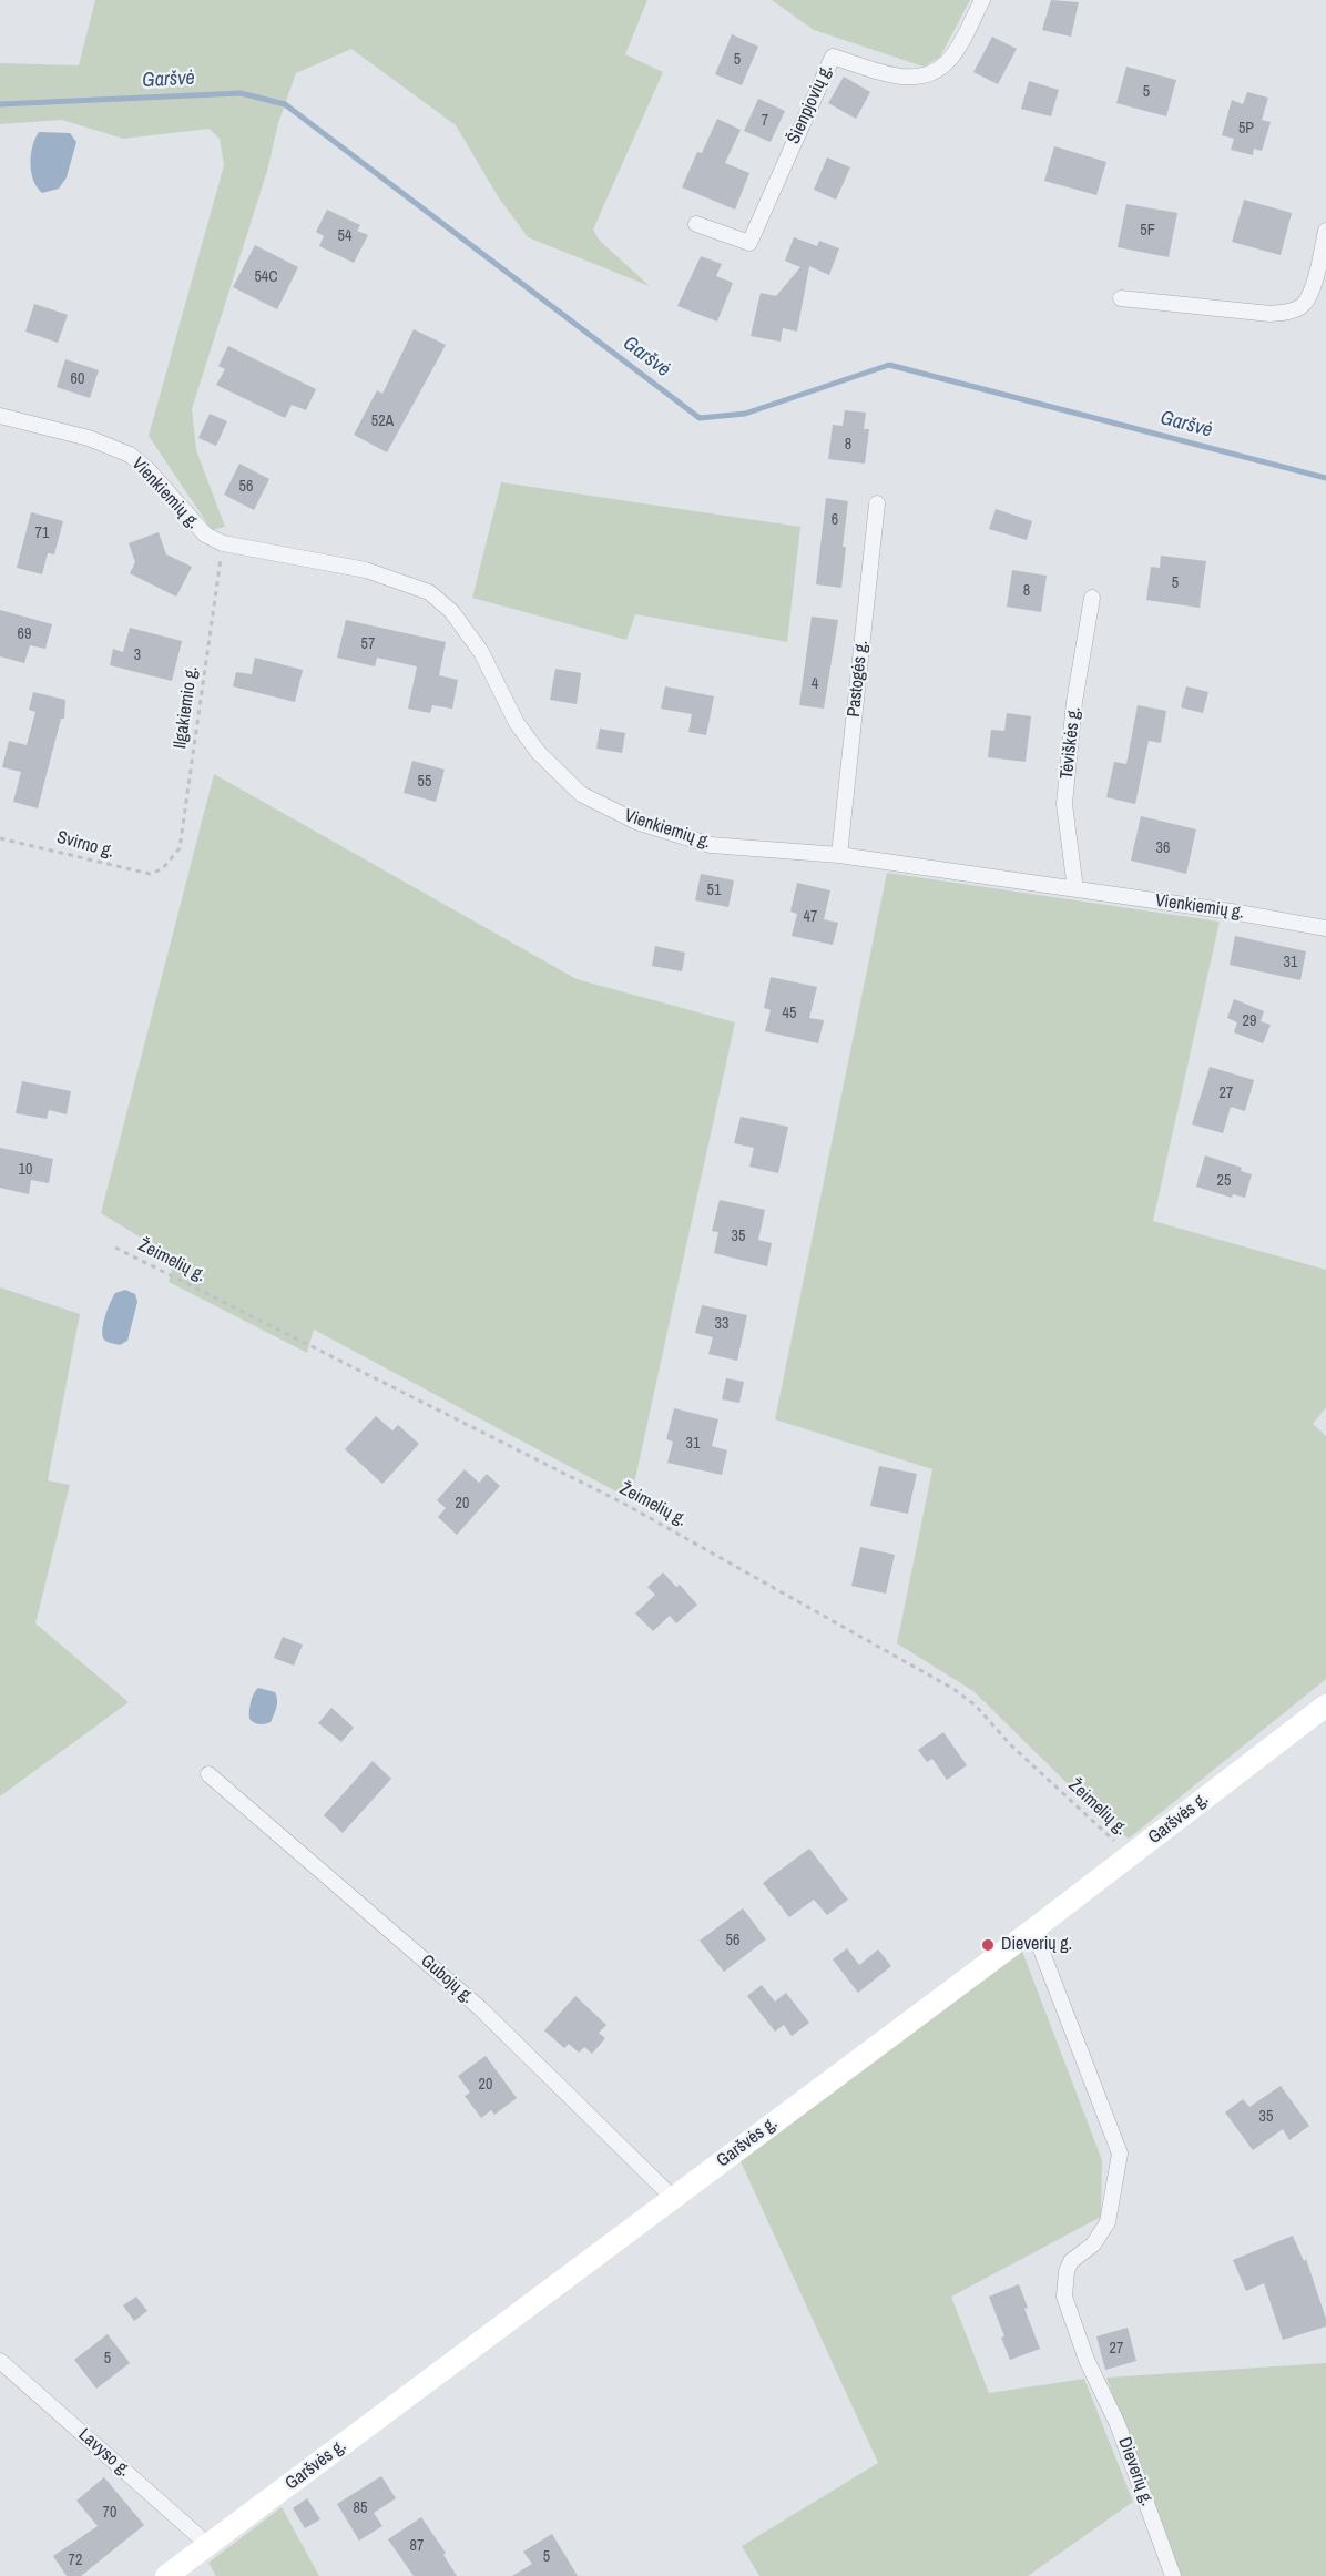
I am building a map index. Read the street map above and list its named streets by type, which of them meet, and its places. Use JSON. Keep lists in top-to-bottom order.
{
  "streets": {
    "main road": ["Garšvės g."],
    "street": [
      "Šienpjovių g.",
      "Vienkiemių g.",
      "Pastogės g.",
      "Tėviškės g.",
      "Gubojų g.",
      "Lavyso g.",
      "Dieverių g."
    ],
    "path": ["Ilgakiemio g.", "Svirno g.", "Žeimelių g."]
  },
  "crossings": [
    ["Vienkiemių g.", "Pastogės g."],
    ["Vienkiemių g.", "Ilgakiemio g."],
    ["Vienkiemių g.", "Tėviškės g."],
    ["Ilgakiemio g.", "Svirno g."],
    ["Žeimelių g.", "Garšvės g."],
    ["Garšvės g.", "Gubojų g."],
    ["Garšvės g.", "Lavyso g."],
    ["Garšvės g.", "Dieverių g."]
  ],
  "water": ["Garšvė"],
  "places": ["Dieverių g."],
  "house_numbers": [
    "5",
    "5",
    "7",
    "5P",
    "5F",
    "54",
    "54C",
    "60",
    "52A",
    "8",
    "56",
    "6",
    "71",
    "5",
    "8",
    "69",
    "57",
    "3",
    "4",
    "55",
    "36",
    "51",
    "47",
    "31",
    "45",
    "29",
    "27",
    "10",
    "25",
    "35",
    "33",
    "31",
    "20",
    "56",
    "20",
    "35",
    "27",
    "5",
    "85",
    "70",
    "87",
    "5",
    "72"
  ]
}
